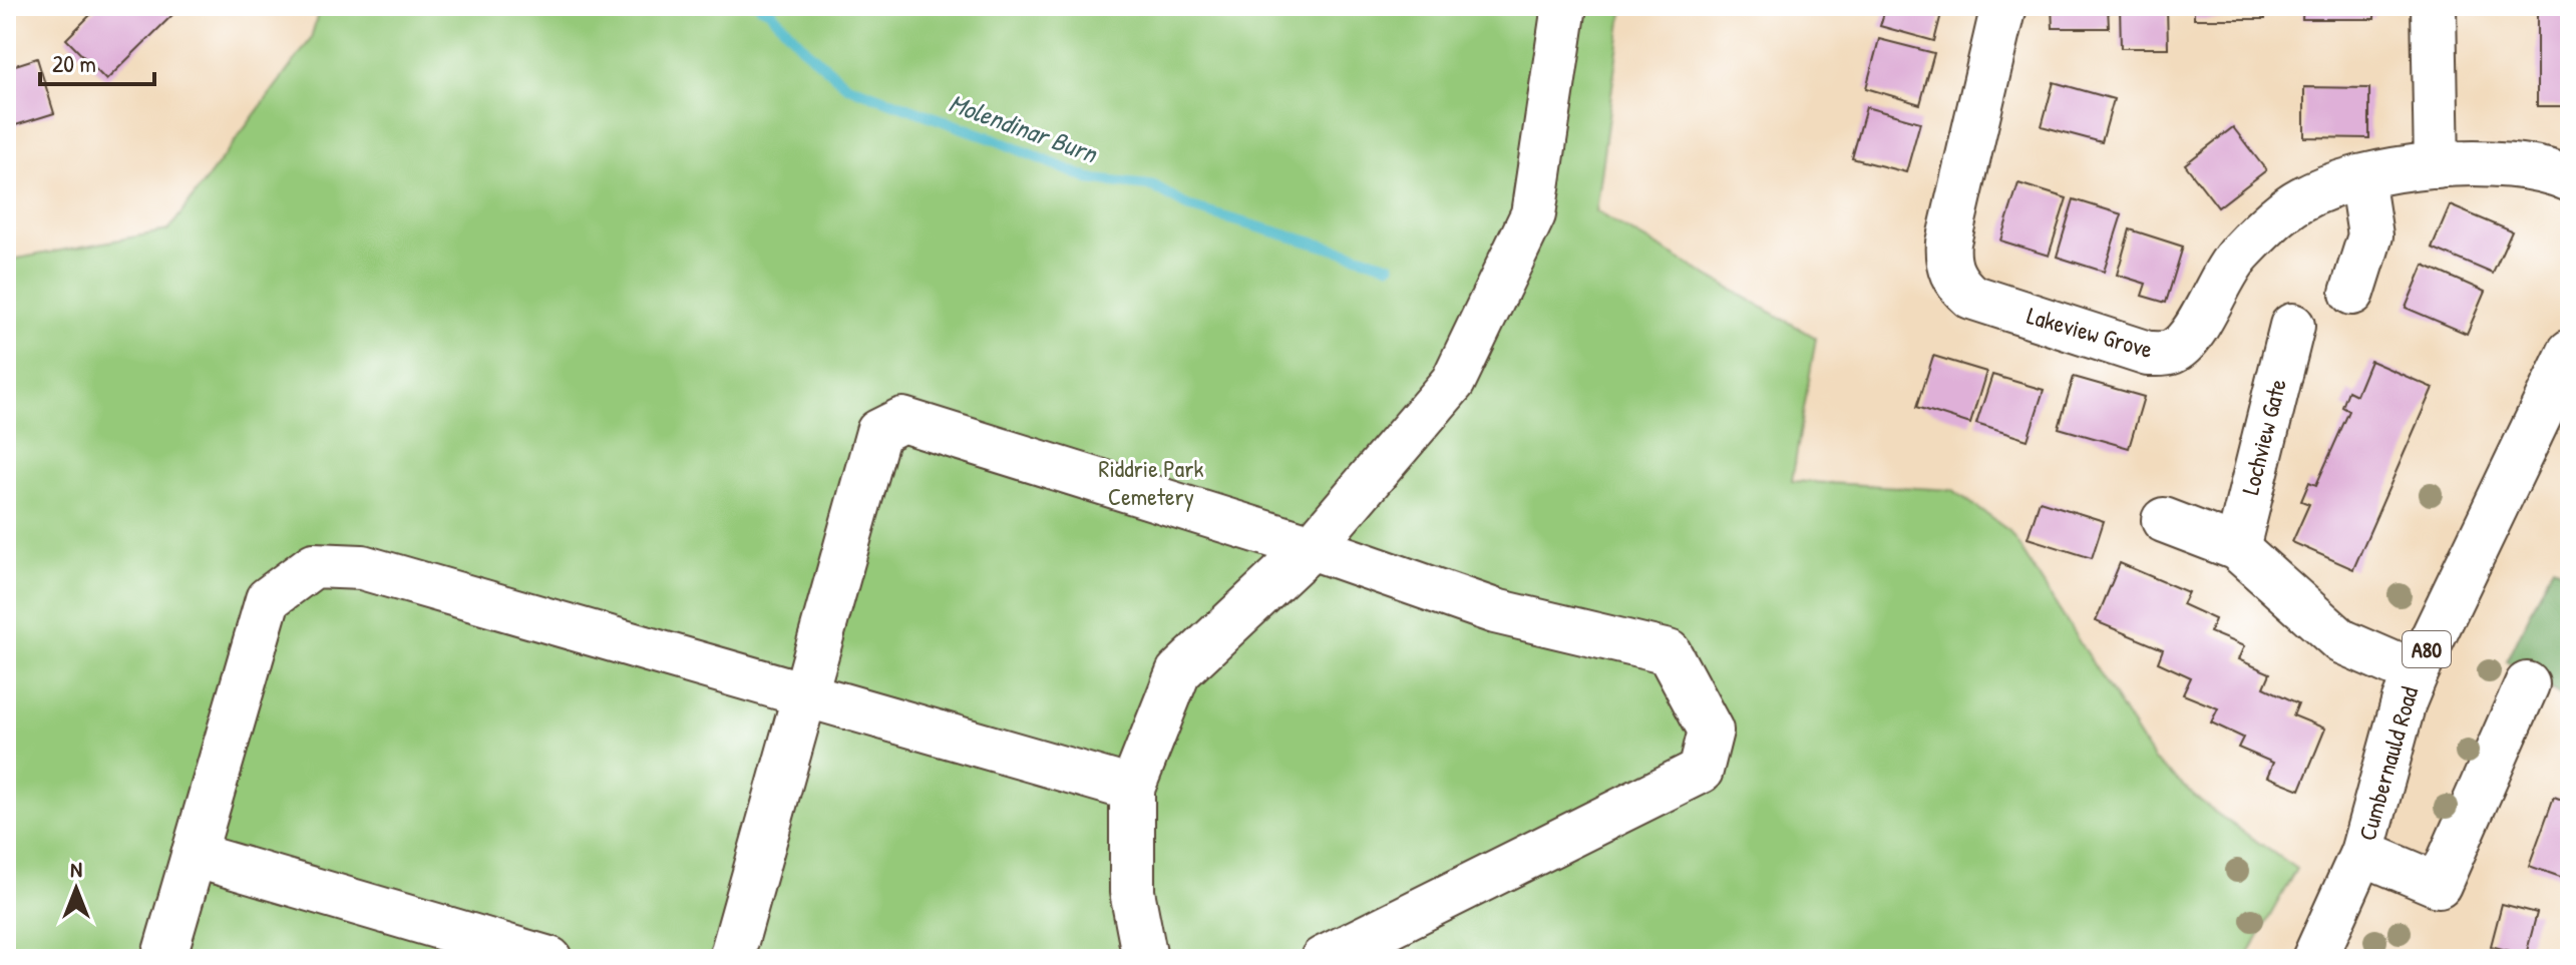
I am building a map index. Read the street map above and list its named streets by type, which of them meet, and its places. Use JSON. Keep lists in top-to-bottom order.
{
  "streets": {
    "street": [
      "Lakeview Grove",
      "Lochview Gate",
      "A80",
      "Cumbernauld Road"
    ]
  },
  "water": ["Molendinar Burn"],
  "parks": ["Riddrie Park Cemetery"],
  "scale_bar": "20 m",
  "north": "top"
}
